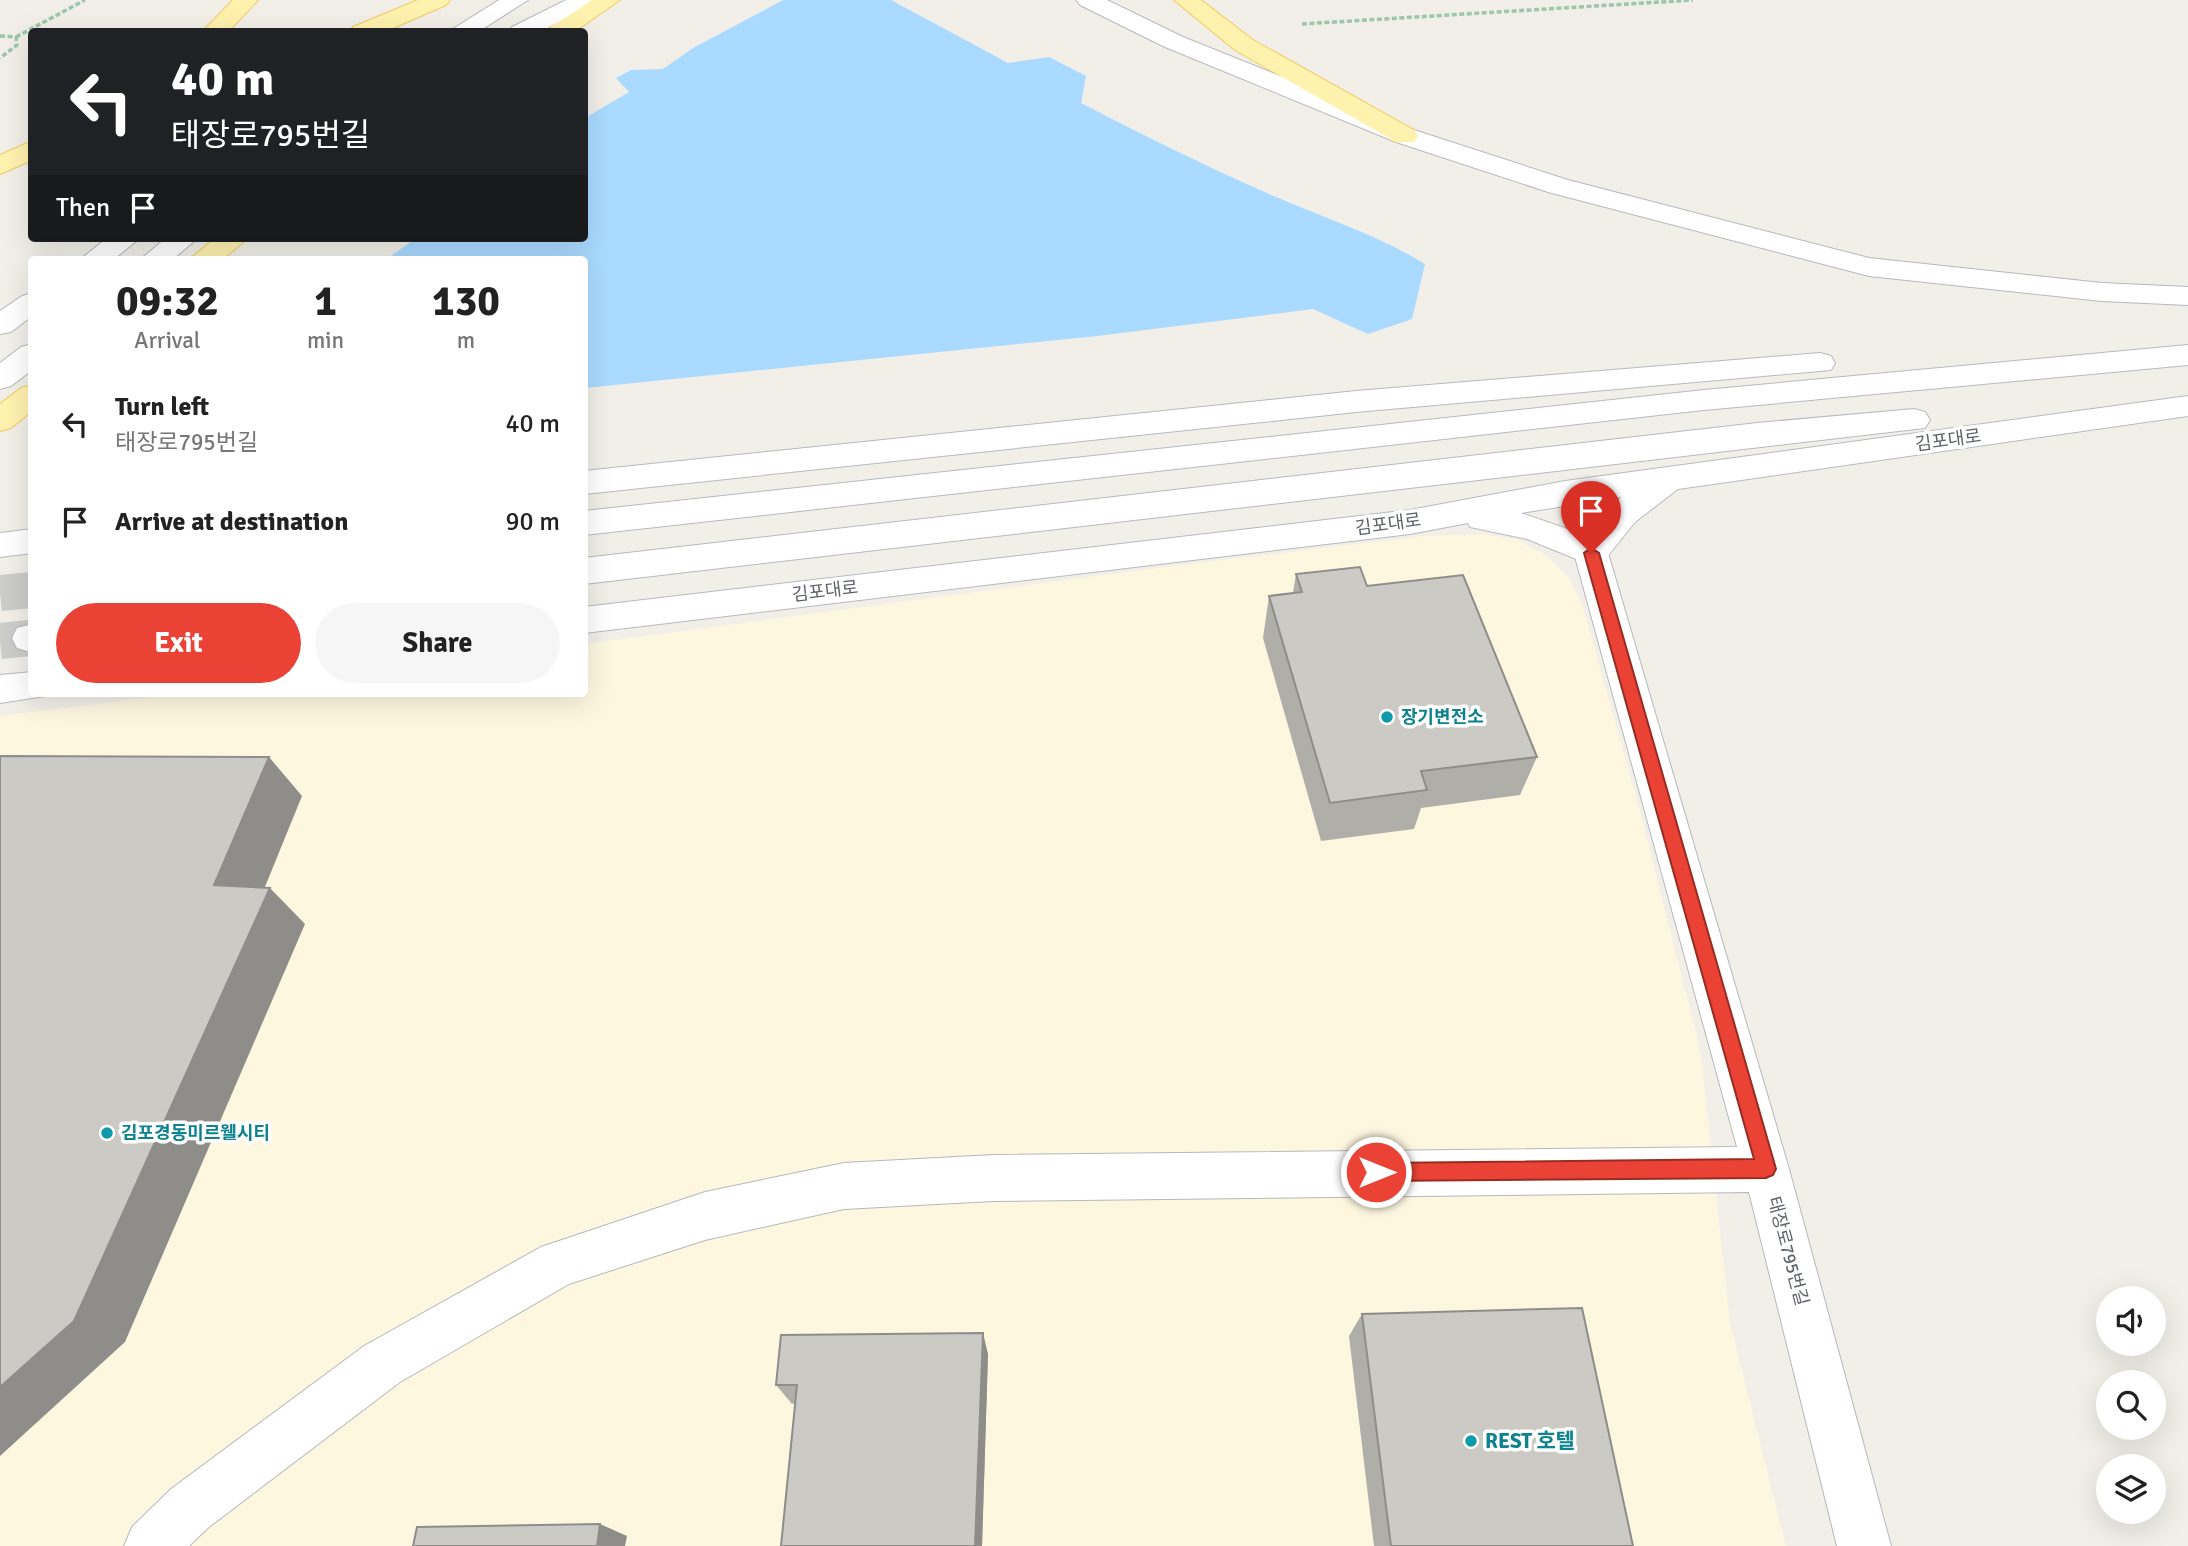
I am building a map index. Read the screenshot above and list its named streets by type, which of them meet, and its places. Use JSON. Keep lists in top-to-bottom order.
{
  "streets": {
    "main road": ["김포대로", "태장로795번길"]
  },
  "places": ["장기변전소", "김포경동미르웰시티", "REST 호텔"],
  "page": {
    "turn": ["40 m", "태장로795번길"],
    "then": "Then",
    "eta": [
      "09:32",
      "Arrival",
      "1",
      "min",
      "130",
      "m"
    ],
    "list": [
      {
        "name": "Turn left",
        "note": "태장로795번길",
        "value": "40 m"
      },
      {
        "name": "Arrive at destination",
        "value": "90 m"
      }
    ],
    "buttons": ["Exit", "Share"]
  }
}
